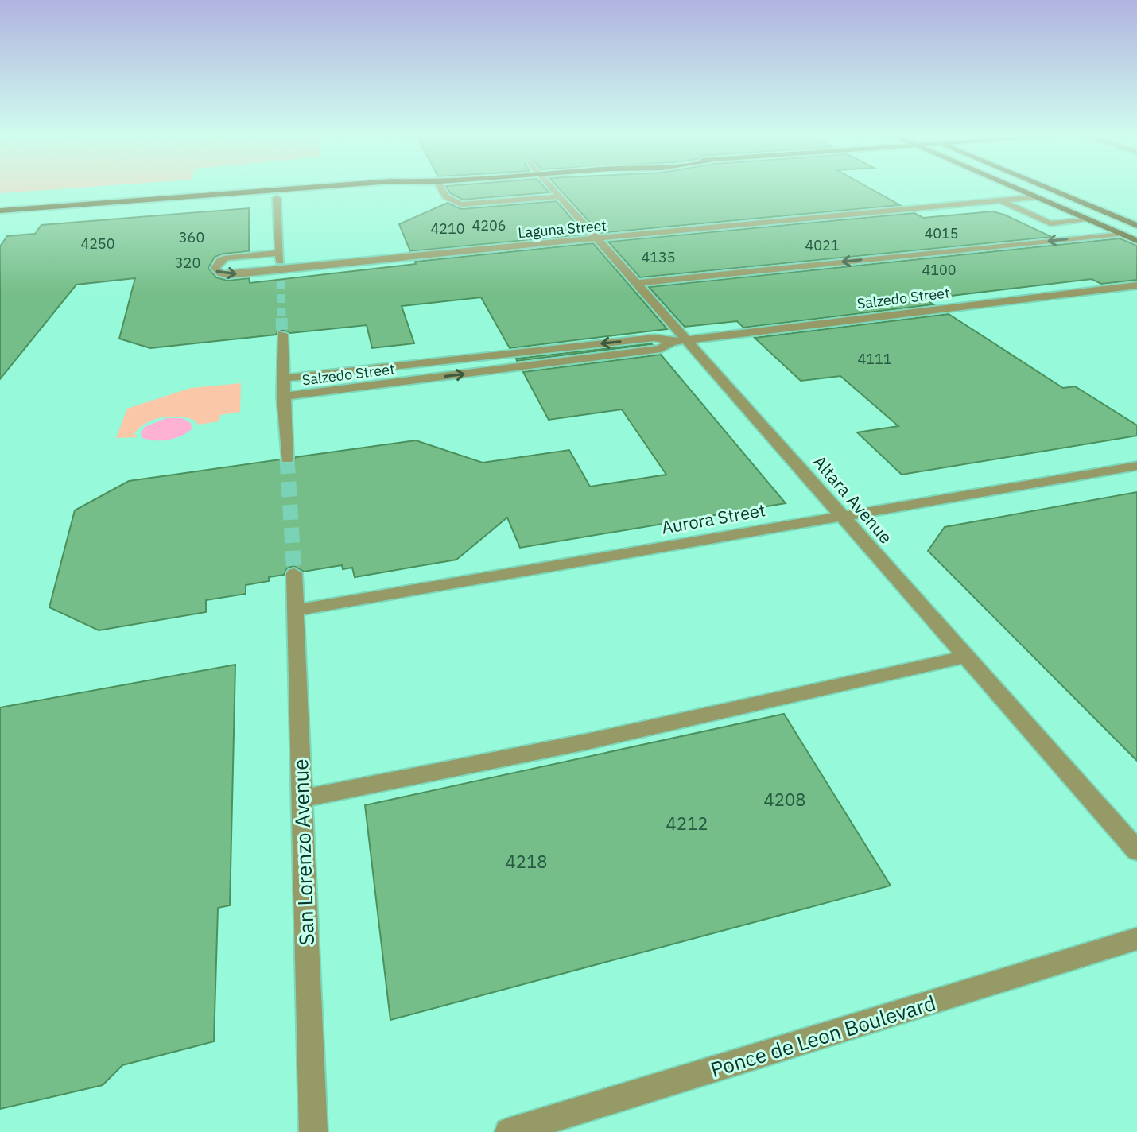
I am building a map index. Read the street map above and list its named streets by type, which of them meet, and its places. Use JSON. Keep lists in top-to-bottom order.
{
  "streets": {
    "street": [
      "Laguna Street",
      "Salzedo Street",
      "Altara Avenue",
      "Aurora Street",
      "San Lorenzo Avenue",
      "Ponce de Leon Boulevard"
    ]
  },
  "crossings": [
    ["Laguna Street", "Altara Avenue"],
    ["Salzedo Street", "Altara Avenue"],
    ["Altara Avenue", "Aurora Street"],
    ["Aurora Street", "San Lorenzo Avenue"]
  ],
  "house_numbers": [
    "4206",
    "4210",
    "4015",
    "360",
    "4250",
    "4021",
    "4135",
    "320",
    "4100",
    "4111",
    "4208",
    "4212",
    "4218"
  ]
}
